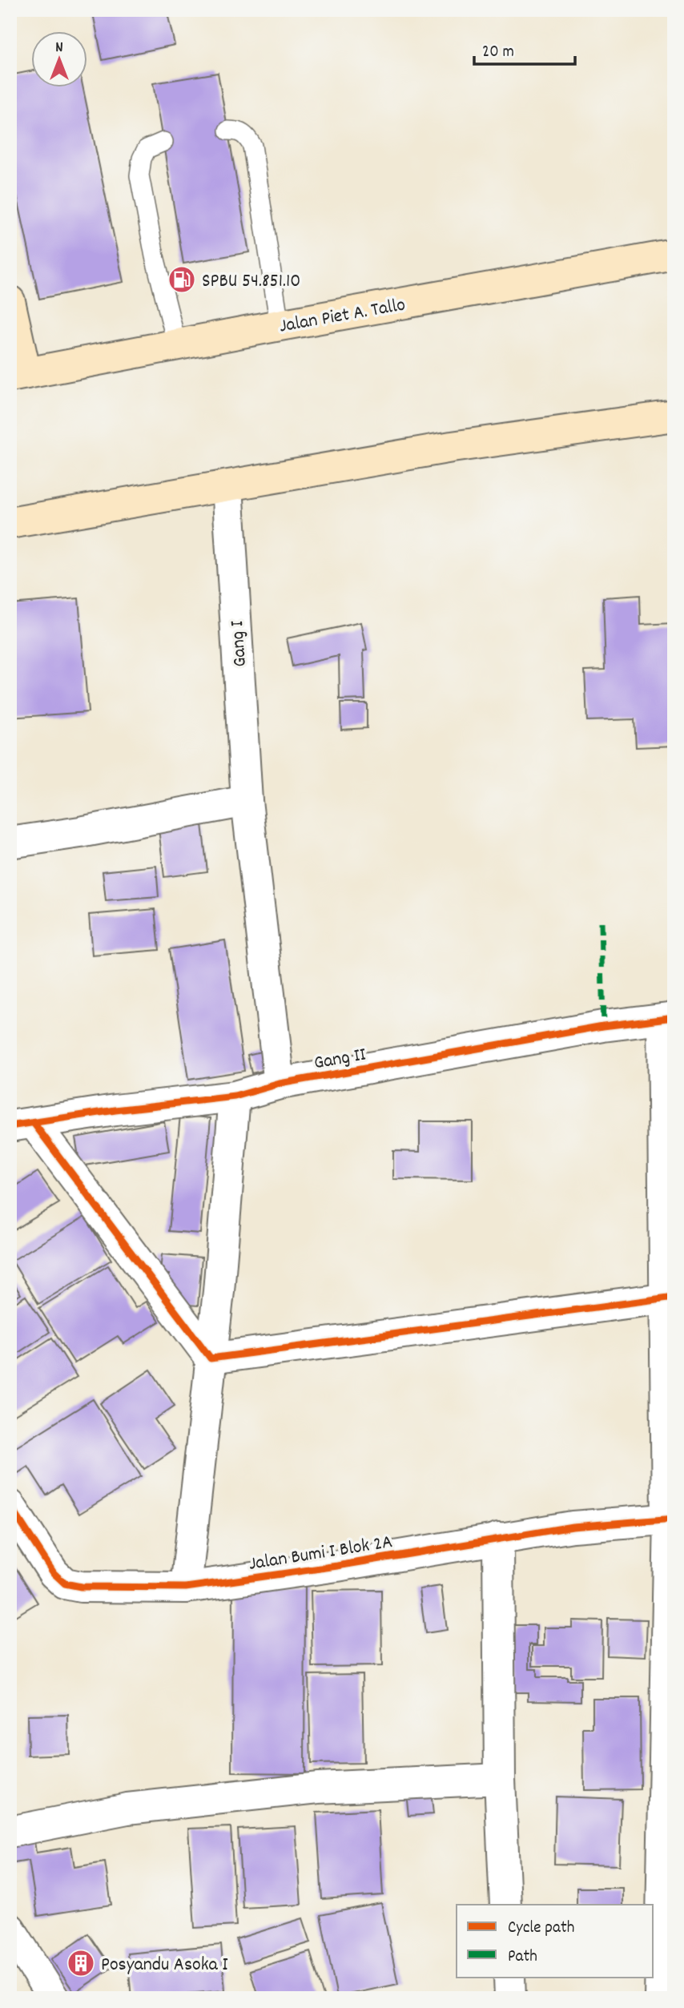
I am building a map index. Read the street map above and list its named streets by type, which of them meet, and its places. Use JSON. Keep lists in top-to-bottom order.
{
  "streets": {
    "main road": ["Jalan Piet A. Tallo"],
    "street": ["Gang I", "Gang II", "Jalan Bumi I Blok 2A"]
  },
  "crossings": [
    ["Gang I", "Gang II"]
  ],
  "places": {
    "fuel station": ["SPBU 54.851.10"],
    "building": ["Posyandu Asoka I"]
  },
  "legend": ["Cycle path", "Path"],
  "scale_bar": "20 m",
  "north": "top"
}
